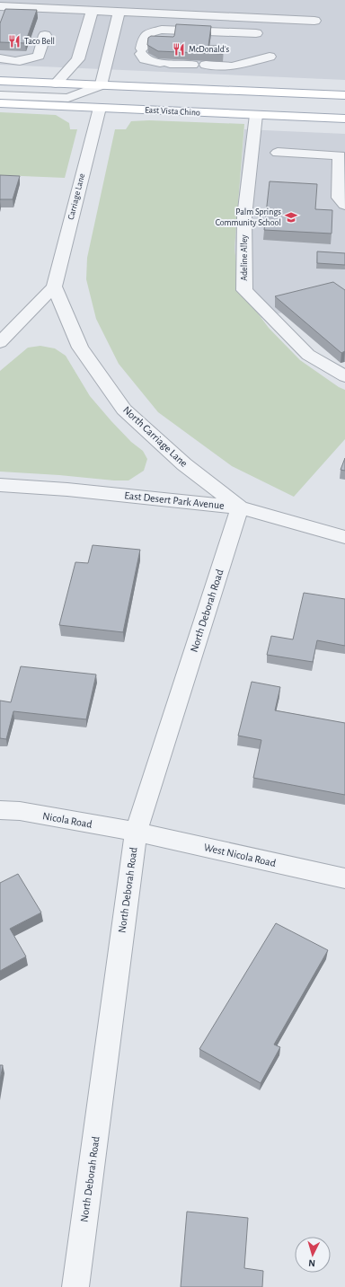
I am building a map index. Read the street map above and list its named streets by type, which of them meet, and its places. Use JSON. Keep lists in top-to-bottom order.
{
  "streets": {
    "main road": ["East Vista Chino"],
    "street": [
      "Carriage Lane",
      "Adeline Alley",
      "North Carriage Lane",
      "East Desert Park Avenue",
      "North Deborah Road",
      "Nicola Road",
      "West Nicola Road"
    ]
  },
  "crossings": [
    ["East Vista Chino", "Carriage Lane"],
    ["East Vista Chino", "Adeline Alley"],
    ["Carriage Lane", "North Carriage Lane"],
    ["North Carriage Lane", "East Desert Park Avenue"],
    ["North Carriage Lane", "North Deborah Road"],
    ["East Desert Park Avenue", "North Deborah Road"],
    ["North Deborah Road", "Nicola Road"],
    ["North Deborah Road", "West Nicola Road"],
    ["Nicola Road", "West Nicola Road"]
  ],
  "places": {
    "restaurant": ["Taco Bell", "McDonald's"],
    "school or university": ["Palm Springs Community School"]
  },
  "north": "bottom"
}
